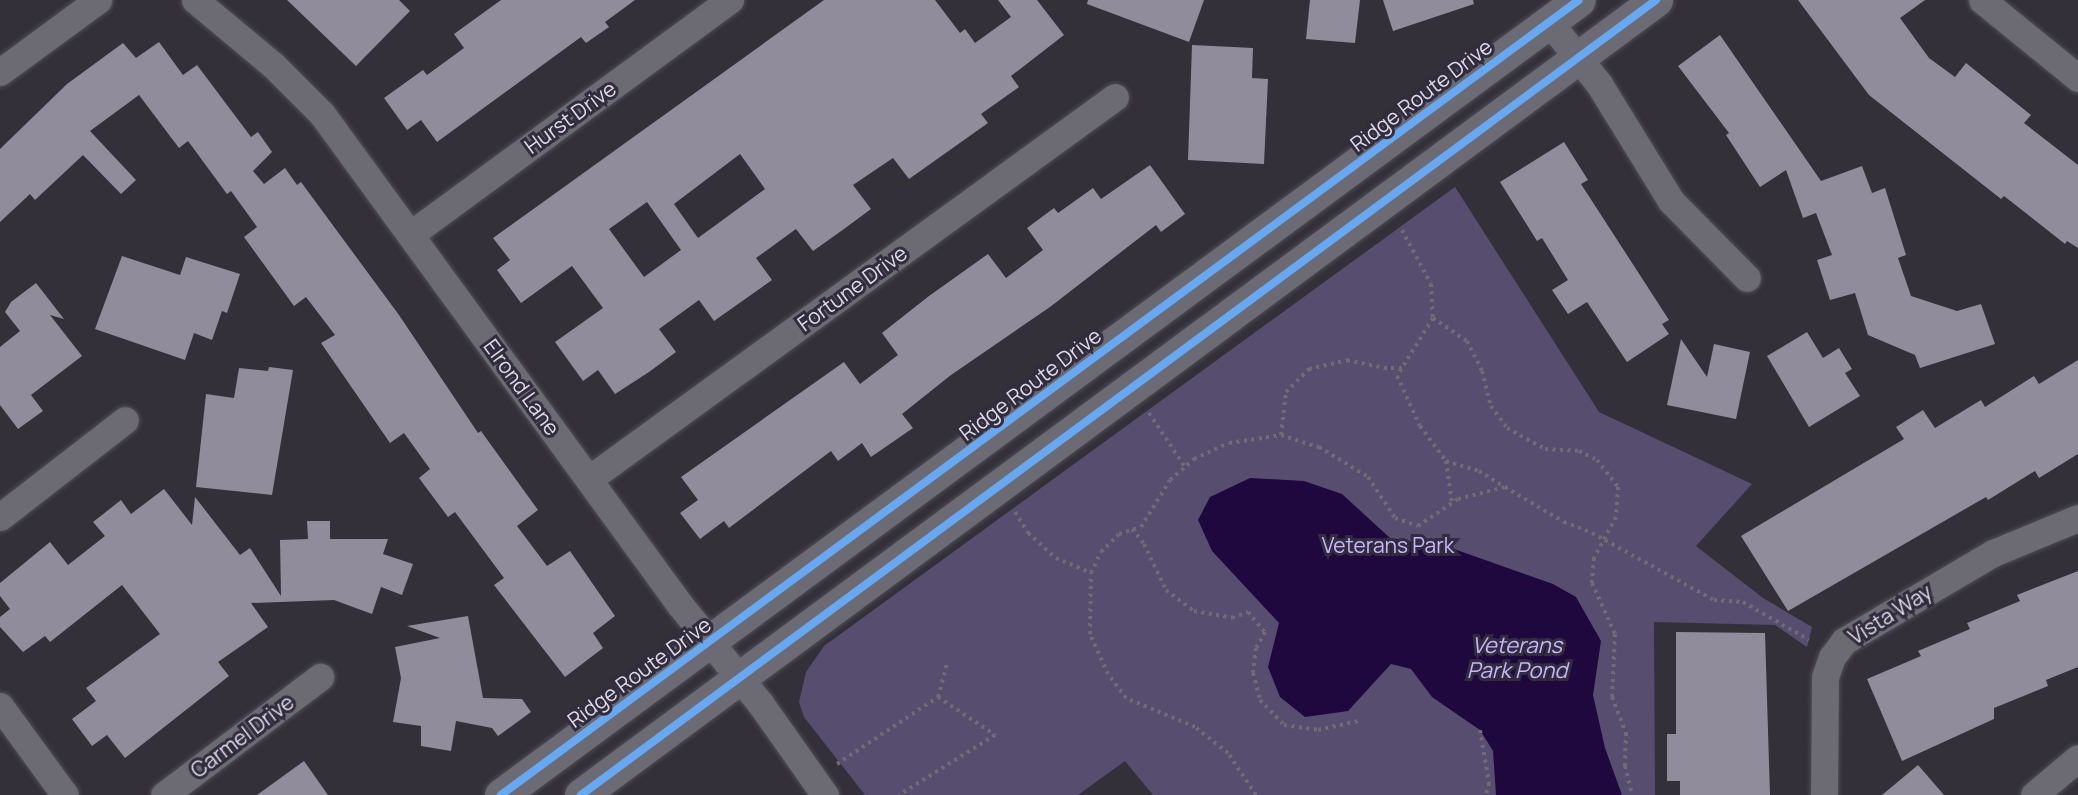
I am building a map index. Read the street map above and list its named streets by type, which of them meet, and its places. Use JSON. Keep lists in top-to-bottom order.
{
  "streets": {
    "main road": ["Ridge Route Drive"],
    "street": [
      "Hurst Drive",
      "Fortune Drive",
      "Elrond Lane",
      "Vista Way",
      "Carmel Drive"
    ]
  },
  "crossings": [
    ["Ridge Route Drive", "Elrond Lane"],
    ["Hurst Drive", "Elrond Lane"],
    ["Fortune Drive", "Elrond Lane"]
  ],
  "water": ["Veterans Park Pond"],
  "parks": ["Veterans Park"]
}
